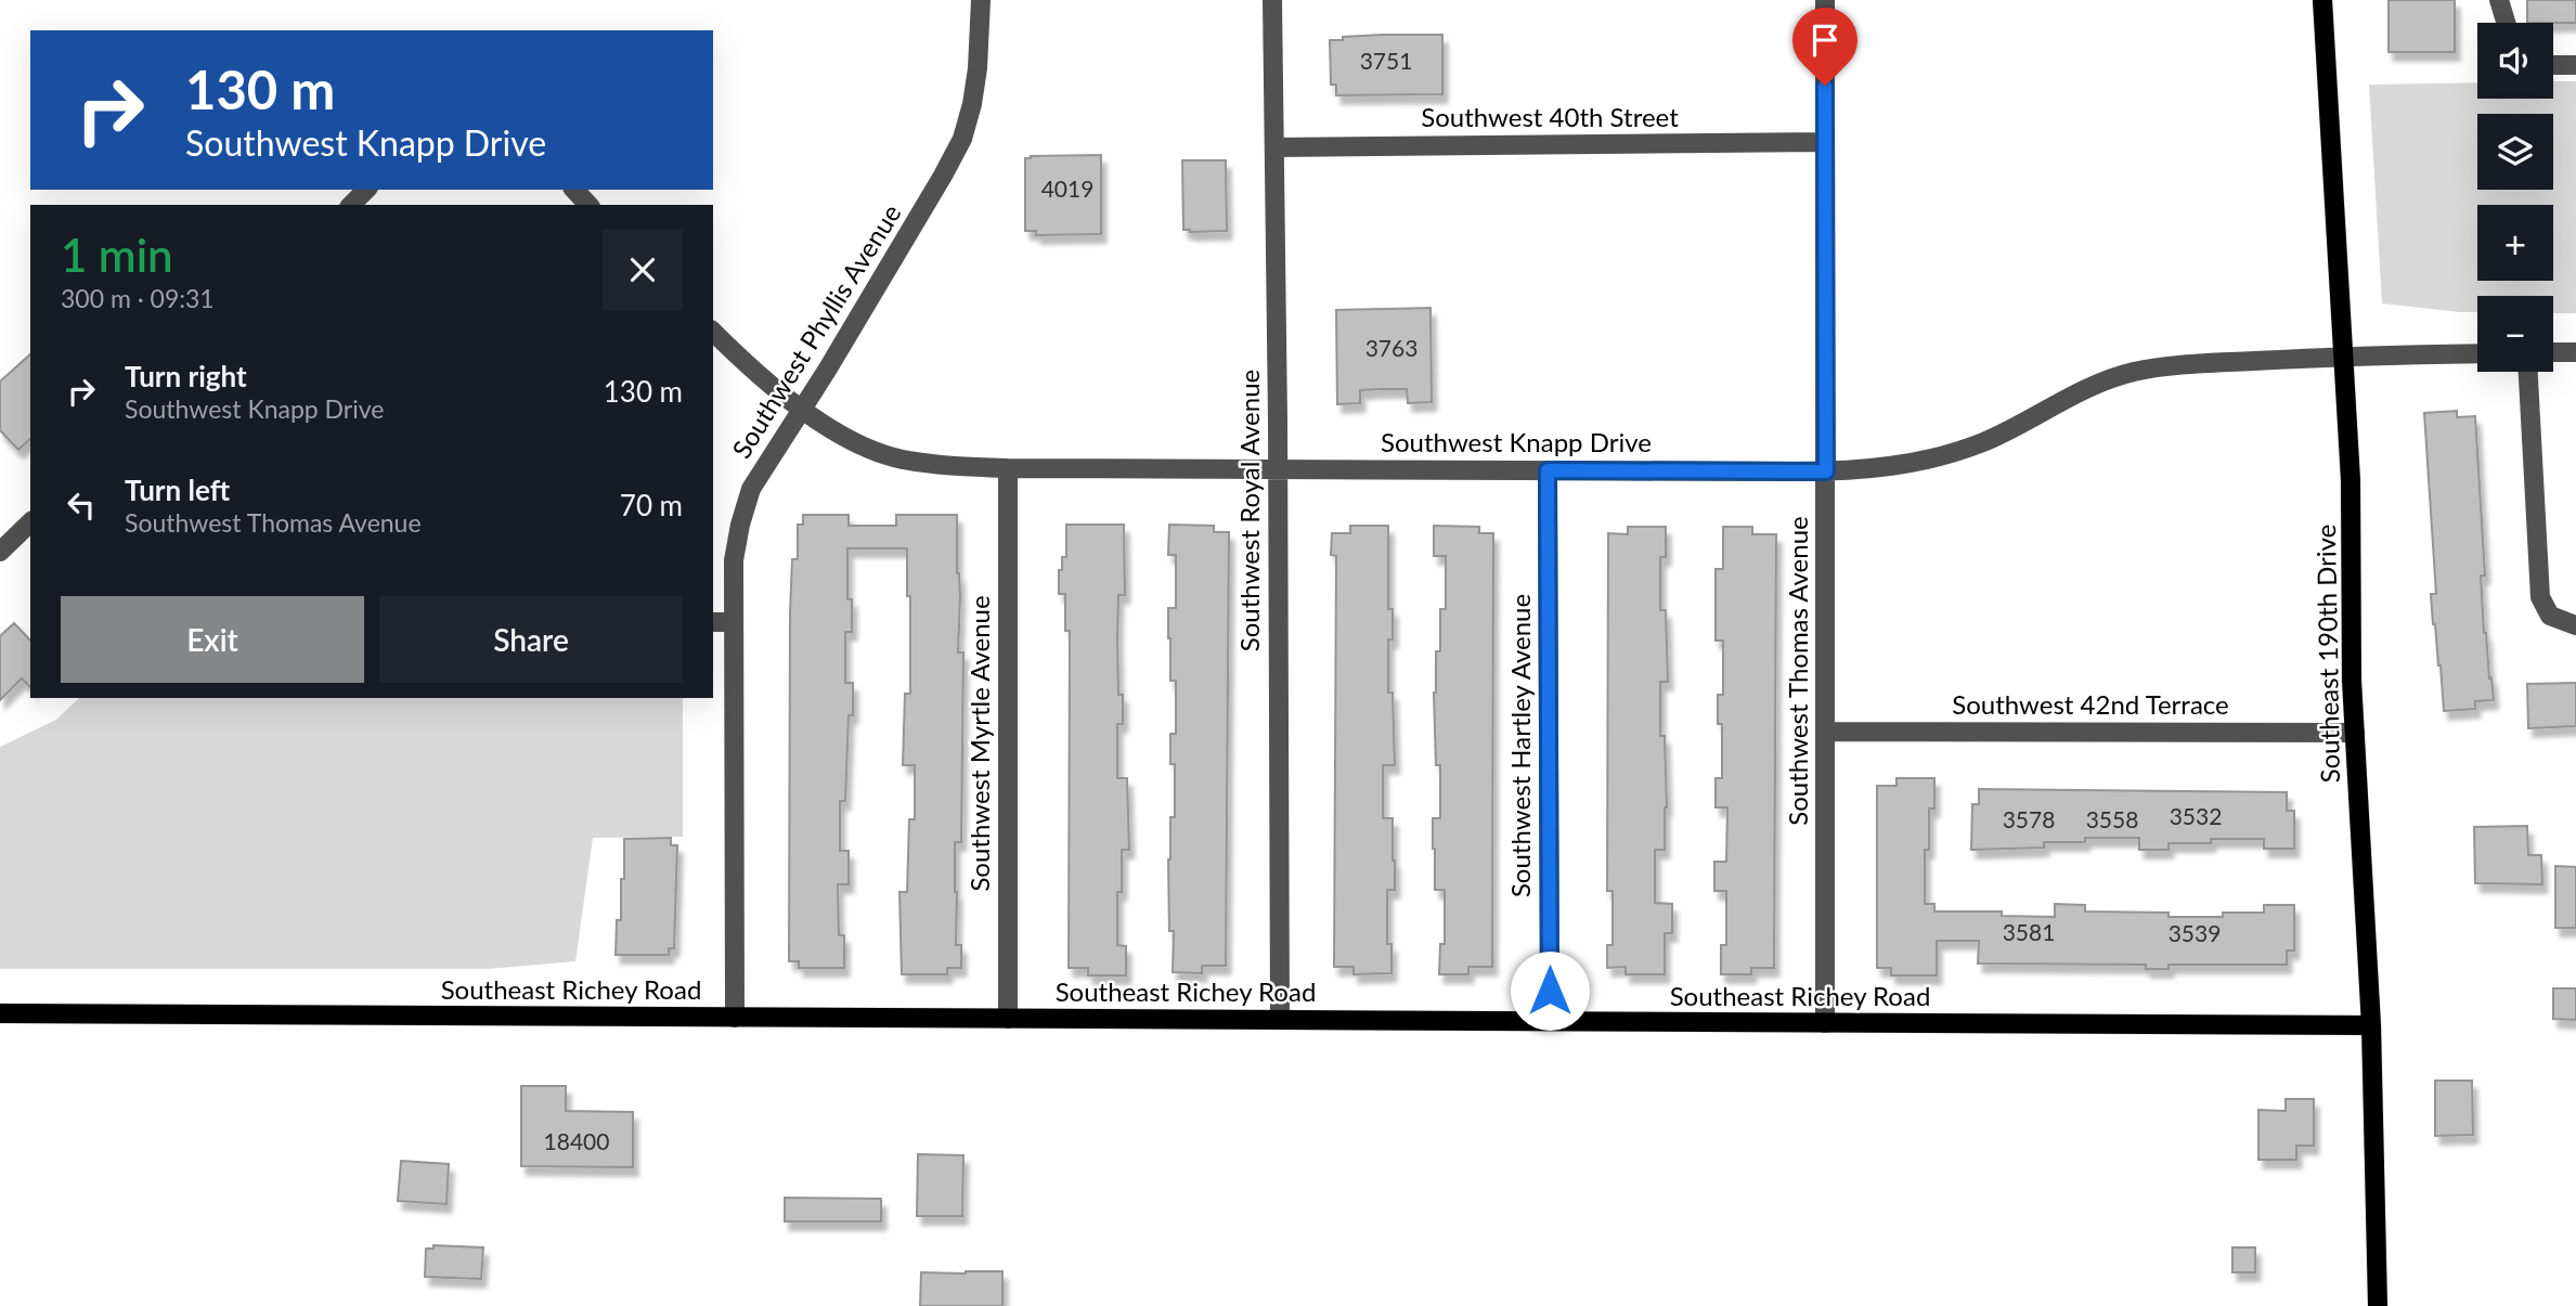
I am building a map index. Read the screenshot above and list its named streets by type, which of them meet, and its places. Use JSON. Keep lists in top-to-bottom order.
{
  "streets": {
    "main road": ["Southeast 190th Drive", "Southeast Richey Road"],
    "street": [
      "Southwest 40th Street",
      "Southwest Phyllis Avenue",
      "Southwest Knapp Drive",
      "Southwest Royal Avenue",
      "Southwest Thomas Avenue",
      "Southwest 42nd Terrace",
      "Southwest Myrtle Avenue",
      "Southwest Hartley Avenue"
    ]
  },
  "crossings": [
    ["Southwest 40th Street", "Southwest Royal Avenue"],
    ["Southwest 40th Street", "Southwest Thomas Avenue"],
    ["Southwest Phyllis Avenue", "Southwest Knapp Drive"],
    ["Southwest Phyllis Avenue", "Southeast Richey Road"],
    ["Southwest Knapp Drive", "Southwest Royal Avenue"],
    ["Southwest Knapp Drive", "Southeast 190th Drive"],
    ["Southwest Knapp Drive", "Southwest Thomas Avenue"],
    ["Southwest Knapp Drive", "Southwest Myrtle Avenue"],
    ["Southwest Knapp Drive", "Southwest Hartley Avenue"],
    ["Southwest Royal Avenue", "Southeast Richey Road"],
    ["Southeast 190th Drive", "Southwest 42nd Terrace"],
    ["Southeast 190th Drive", "Southeast Richey Road"],
    ["Southwest Thomas Avenue", "Southwest 42nd Terrace"],
    ["Southwest Thomas Avenue", "Southeast Richey Road"],
    ["Southwest Myrtle Avenue", "Southeast Richey Road"],
    ["Southwest Hartley Avenue", "Southeast Richey Road"]
  ],
  "house_numbers": [
    "3751",
    "4019",
    "3763",
    "3532",
    "3578",
    "3558",
    "3581",
    "3539",
    "18400"
  ],
  "page": {
    "map_buttons": ["+", "−"],
    "turn": ["130 m", "Southwest Knapp Drive"],
    "heading": ["1 min", "300 m · 09:31"],
    "list": [
      {
        "name": "Turn right",
        "note": "Southwest Knapp Drive",
        "value": "130 m"
      },
      {
        "name": "Turn left",
        "note": "Southwest Thomas Avenue",
        "value": "70 m"
      }
    ],
    "buttons": ["Exit", "Share"]
  }
}
